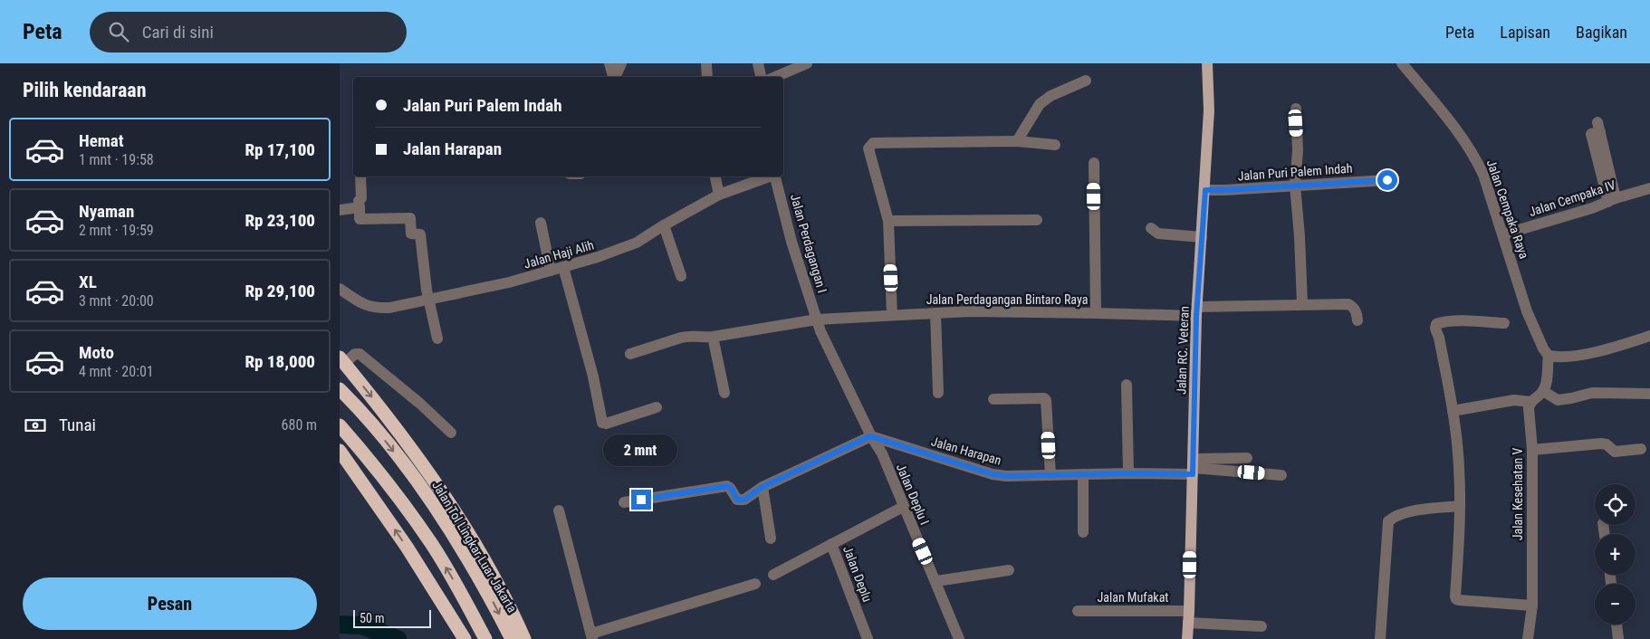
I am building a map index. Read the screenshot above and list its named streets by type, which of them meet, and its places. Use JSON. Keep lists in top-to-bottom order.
{
  "streets": {
    "highway": ["Jalan Tol Lingkar Luar Jakarta"],
    "main road": ["Jalan RC. Veteran"],
    "street": [
      "Jalan Puri Palem Indah",
      "Jalan Cempaka IV",
      "Jalan Cempaka Raya",
      "Jalan Perdagangan I",
      "Jalan Haji Alih",
      "Jalan Perdagangan Bintaro Raya",
      "Jalan Harapan",
      "Jalan Deplu I",
      "Jalan Kesehatan V",
      "Jalan Deplu",
      "Jalan Mufakat"
    ]
  },
  "crossings": [
    ["Jalan Puri Palem Indah", "Jalan RC. Veteran"],
    ["Jalan Cempaka IV", "Jalan Cempaka Raya"],
    ["Jalan Perdagangan I", "Jalan Perdagangan Bintaro Raya"],
    ["Jalan Perdagangan Bintaro Raya", "Jalan RC. Veteran"],
    ["Jalan RC. Veteran", "Jalan Harapan"],
    ["Jalan RC. Veteran", "Jalan Mufakat"],
    ["Jalan Harapan", "Jalan Deplu I"],
    ["Jalan Deplu I", "Jalan Deplu"]
  ],
  "scale_bar": "50 m",
  "page": {
    "header": "Peta",
    "search": "Cari di sini",
    "nav": ["Peta", "Lapisan", "Bagikan"],
    "heading": "Pilih kendaraan",
    "banner": ["Jalan Puri Palem Indah", "Jalan Harapan"],
    "list": [
      {
        "name": "Hemat",
        "note": "1 mnt · 19:58",
        "value": "Rp 17,100"
      },
      {
        "name": "Nyaman",
        "note": "2 mnt · 19:59",
        "value": "Rp 23,100"
      },
      {
        "name": "XL",
        "note": "3 mnt · 20:00",
        "value": "Rp 29,100"
      },
      {
        "name": "Moto",
        "note": "4 mnt · 20:01",
        "value": "Rp 18,000"
      }
    ],
    "pay": ["Tunai", "680 m"],
    "bubble": "2 mnt",
    "map_buttons": ["+", "−"],
    "buttons": "Pesan",
    "scale": "50 m"
  }
}
